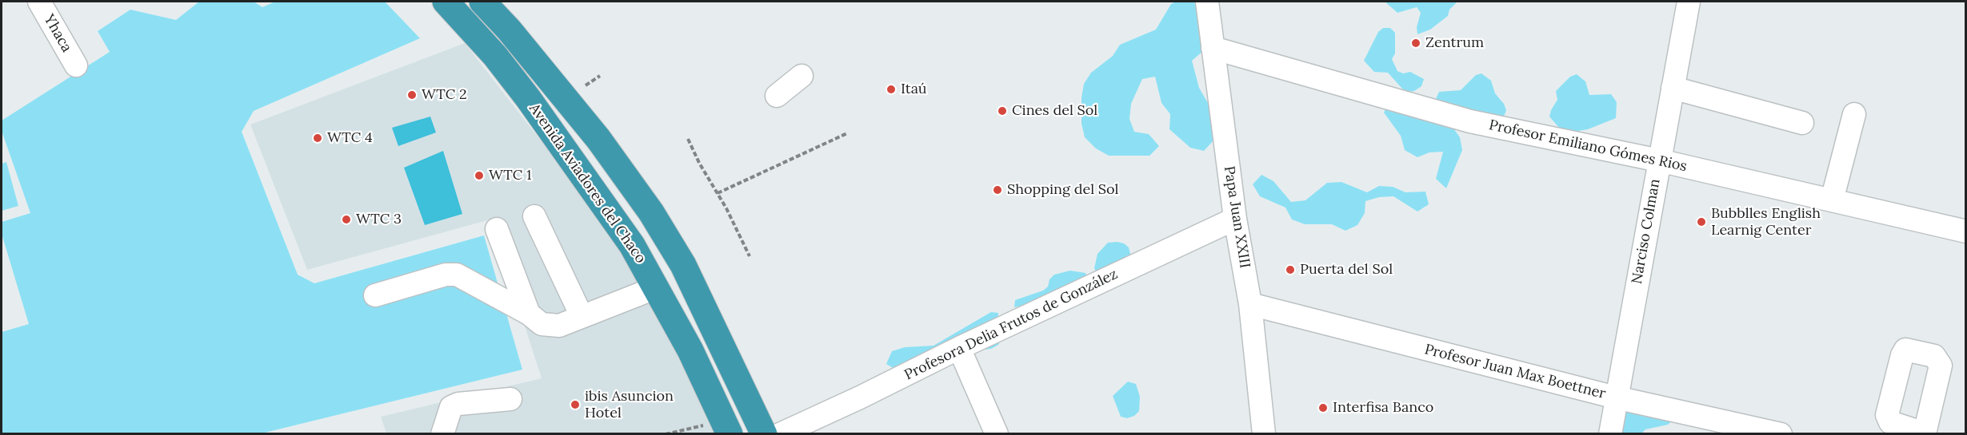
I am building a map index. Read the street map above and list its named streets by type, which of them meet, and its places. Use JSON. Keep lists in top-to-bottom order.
{
  "streets": {
    "highway": ["Avenida Aviadores del Chaco"],
    "street": [
      "Yhaca",
      "Profesor Emiliano Gómes Rios",
      "Papa Juan XXIII",
      "Narciso Colman",
      "Profesora Delia Frutos de González",
      "Profesor Juan Max Boettner"
    ]
  },
  "crossings": [
    ["Profesor Emiliano Gómes Rios", "Papa Juan XXIII"],
    ["Profesor Emiliano Gómes Rios", "Narciso Colman"],
    ["Avenida Aviadores del Chaco", "Profesora Delia Frutos de González"],
    ["Papa Juan XXIII", "Profesora Delia Frutos de González"],
    ["Papa Juan XXIII", "Profesor Juan Max Boettner"],
    ["Narciso Colman", "Profesor Juan Max Boettner"]
  ],
  "places": [
    "Zentrum",
    "Itaú",
    "WTC 2",
    "Cines del Sol",
    "WTC 4",
    "WTC 1",
    "Shopping del Sol",
    "WTC 3",
    "Bubblles English Learnig Center",
    "Puerta del Sol",
    "ibis Asuncion Hotel",
    "Interfisa Banco"
  ]
}
